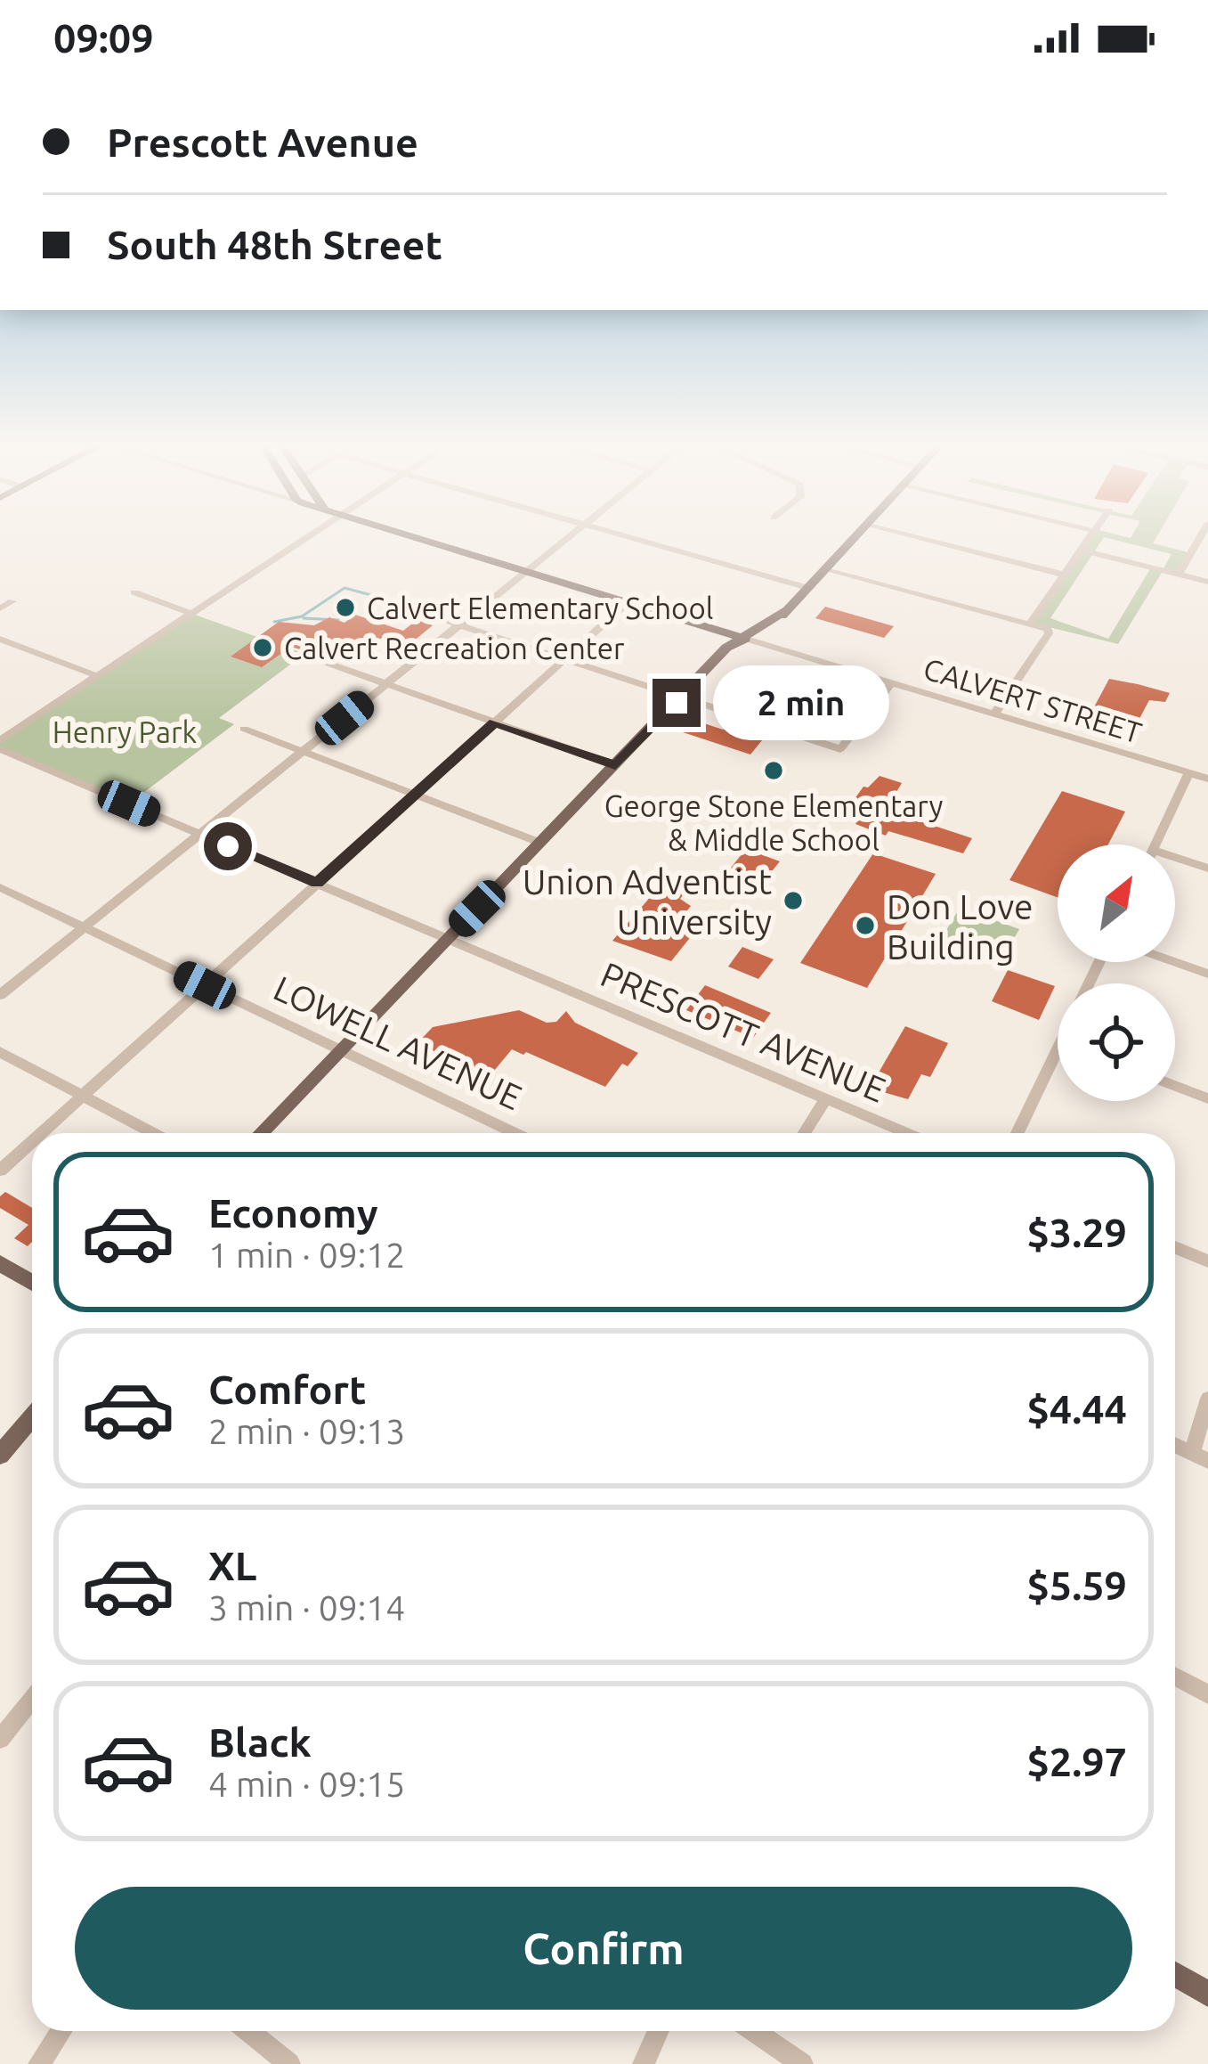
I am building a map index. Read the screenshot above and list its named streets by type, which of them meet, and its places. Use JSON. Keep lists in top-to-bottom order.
{
  "streets": {
    "main road": ["CALVERT STREET"],
    "street": ["PRESCOTT AVENUE", "LOWELL AVENUE"]
  },
  "parks": ["Henry Park"],
  "places": [
    "Calvert Elementary School",
    "Calvert Recreation Center",
    "George Stone Elementary & Middle School",
    "Union Adventist University",
    "Don Love Building"
  ],
  "north": "top right",
  "page": {
    "status": "09:09",
    "banner": ["Prescott Avenue", "South 48th Street"],
    "bubble": "2 min",
    "list": [
      {
        "name": "Economy",
        "note": "1 min · 09:12",
        "value": "$3.29"
      },
      {
        "name": "Comfort",
        "note": "2 min · 09:13",
        "value": "$4.44"
      },
      {
        "name": "XL",
        "note": "3 min · 09:14",
        "value": "$5.59"
      },
      {
        "name": "Black",
        "note": "4 min · 09:15",
        "value": "$2.97"
      }
    ],
    "buttons": "Confirm"
  }
}
